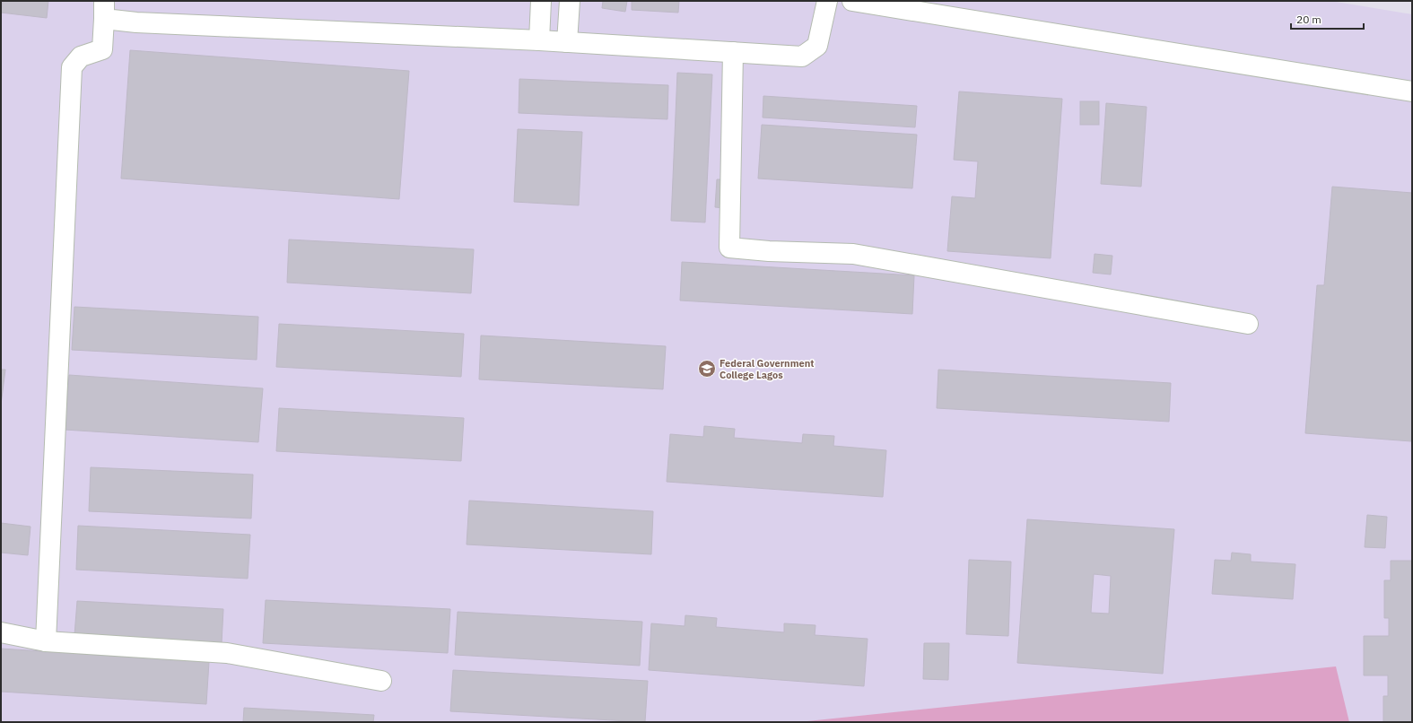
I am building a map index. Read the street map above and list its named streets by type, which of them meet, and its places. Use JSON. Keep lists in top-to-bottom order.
{
  "places": {
    "school or university": ["Federal Government College Lagos"]
  },
  "scale_bar": "20 m"
}
